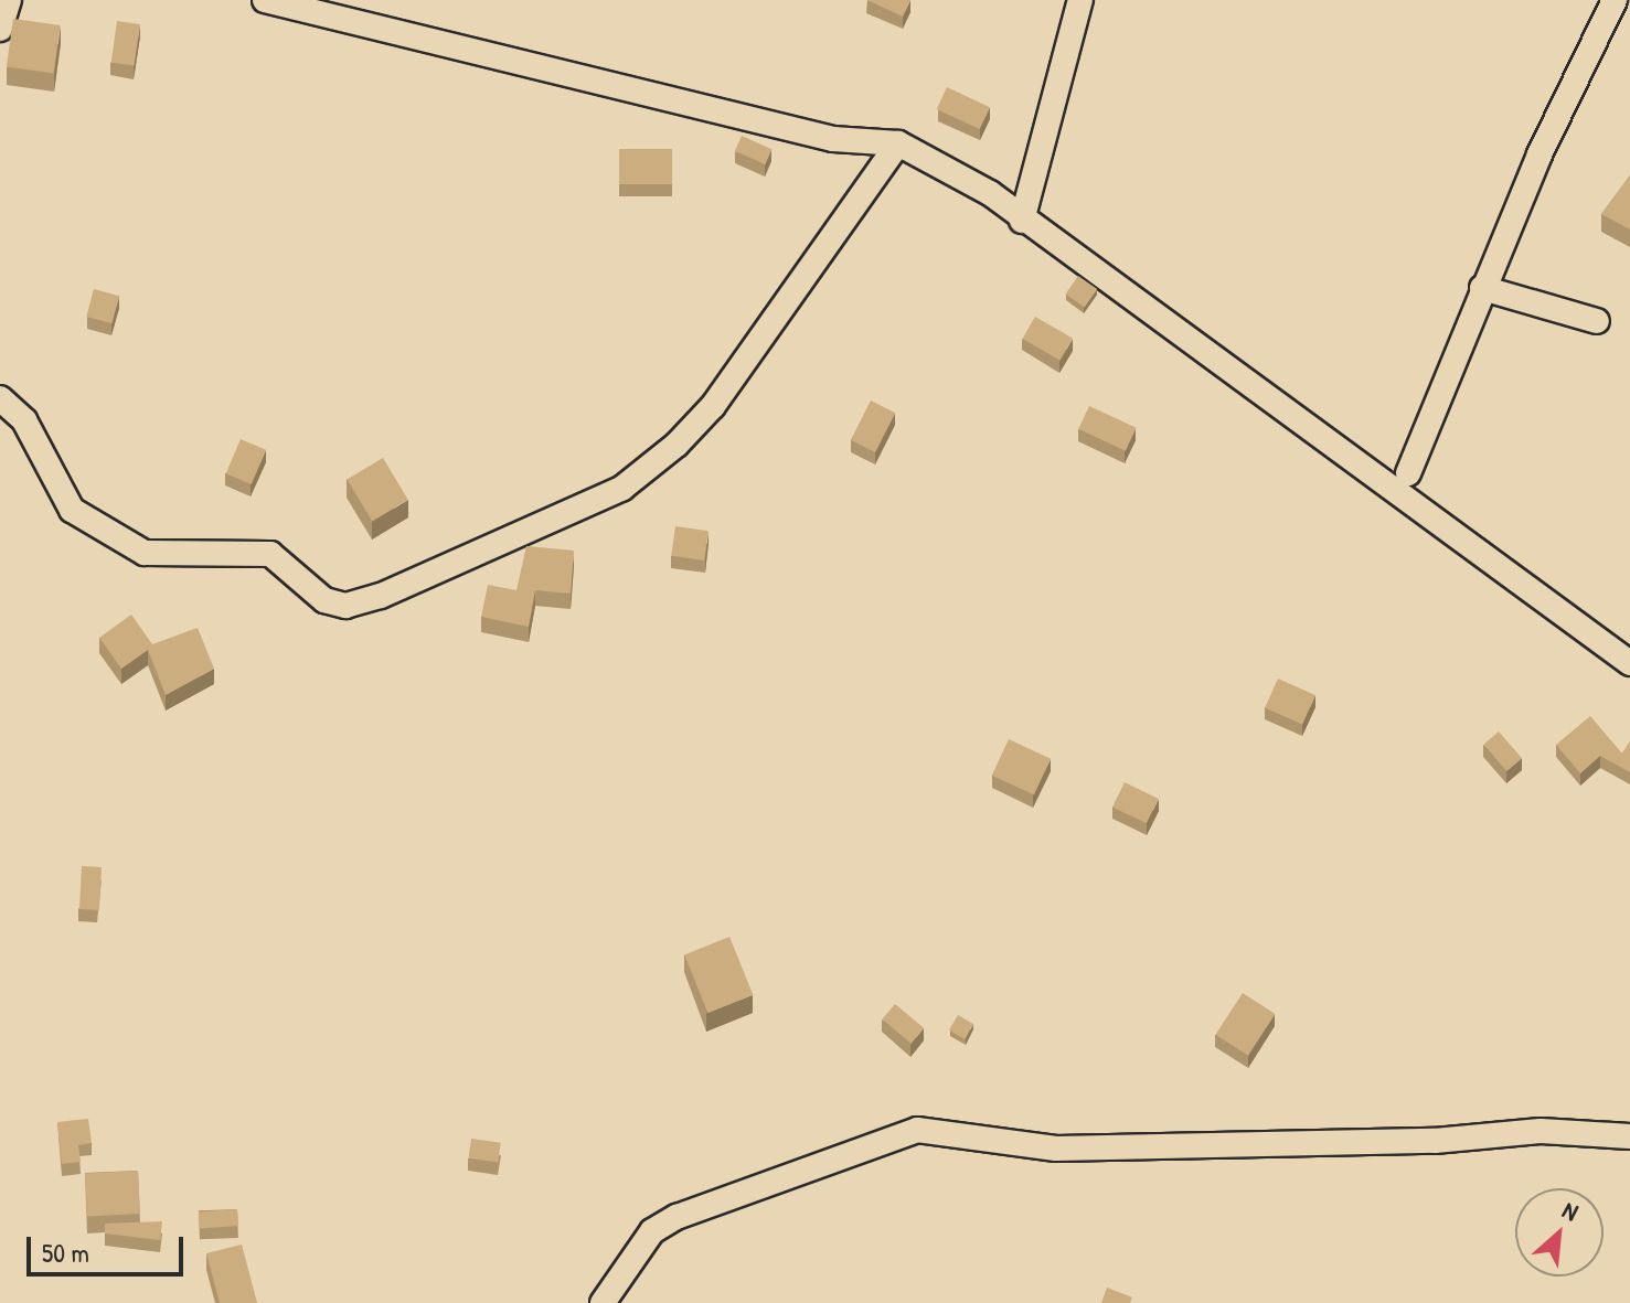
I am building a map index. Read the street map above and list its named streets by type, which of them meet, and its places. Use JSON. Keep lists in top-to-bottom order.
{
  "scale_bar": "50 m",
  "north": "top right"
}
